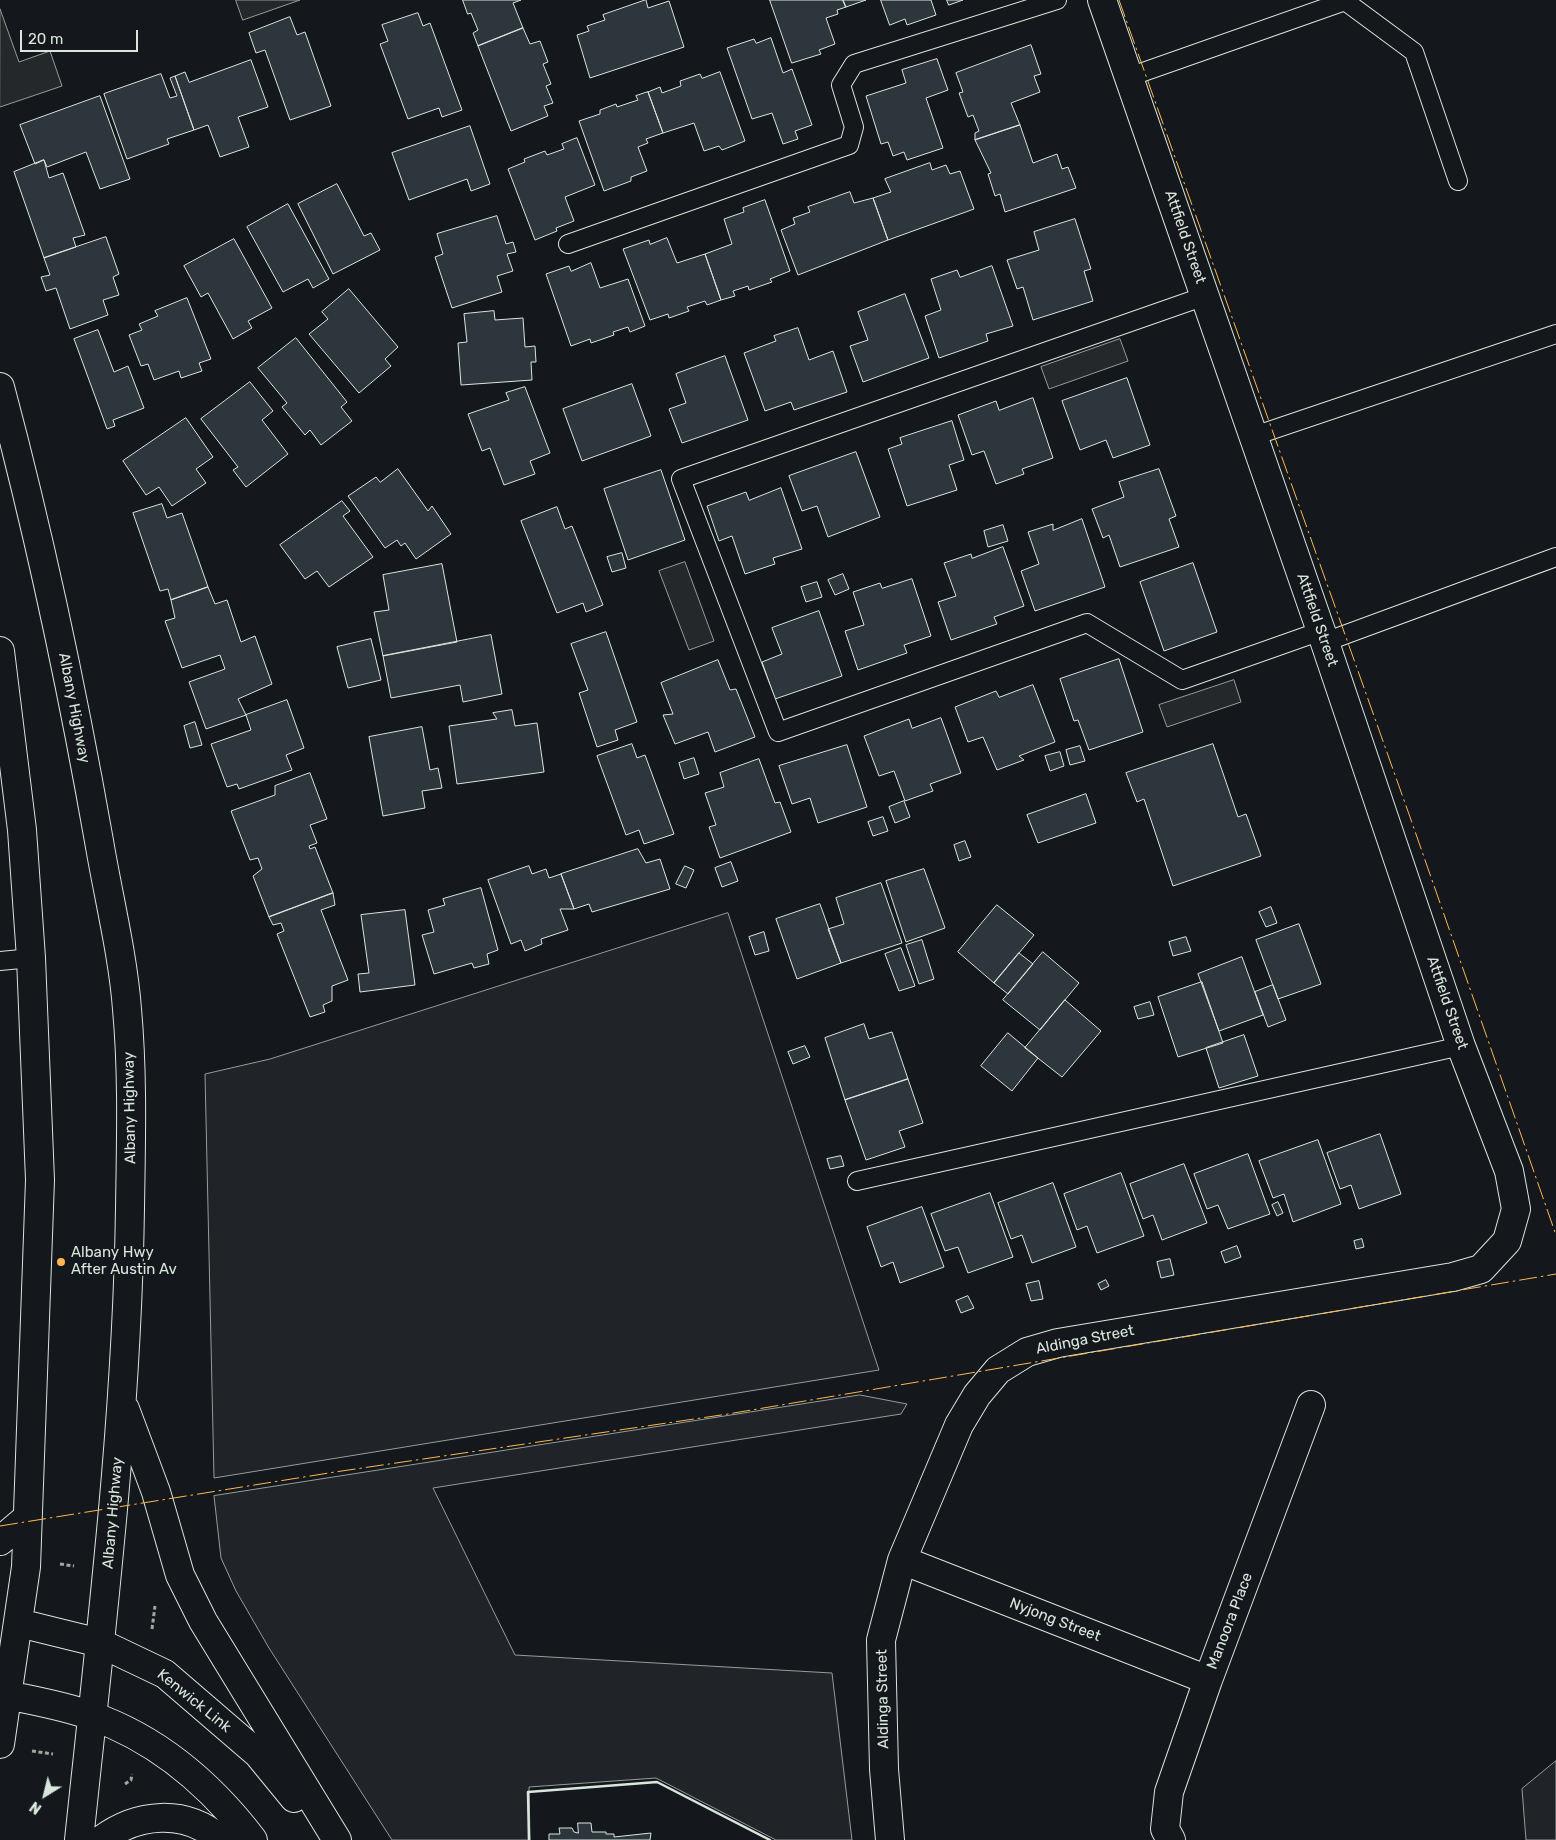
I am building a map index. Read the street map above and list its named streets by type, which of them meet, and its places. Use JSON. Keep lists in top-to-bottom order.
{
  "streets": {
    "main road": [
      "Attfield Street",
      "Albany Highway",
      "Aldinga Street",
      "Nyjong Street",
      "Manoora Place",
      "Kenwick Link"
    ]
  },
  "crossings": [
    ["Attfield Street", "Aldinga Street"],
    ["Albany Highway", "Kenwick Link"],
    ["Aldinga Street", "Nyjong Street"],
    ["Nyjong Street", "Manoora Place"]
  ],
  "places": ["Albany Hwy After Austin Av"],
  "scale_bar": "20 m",
  "north": "bottom left"
}
